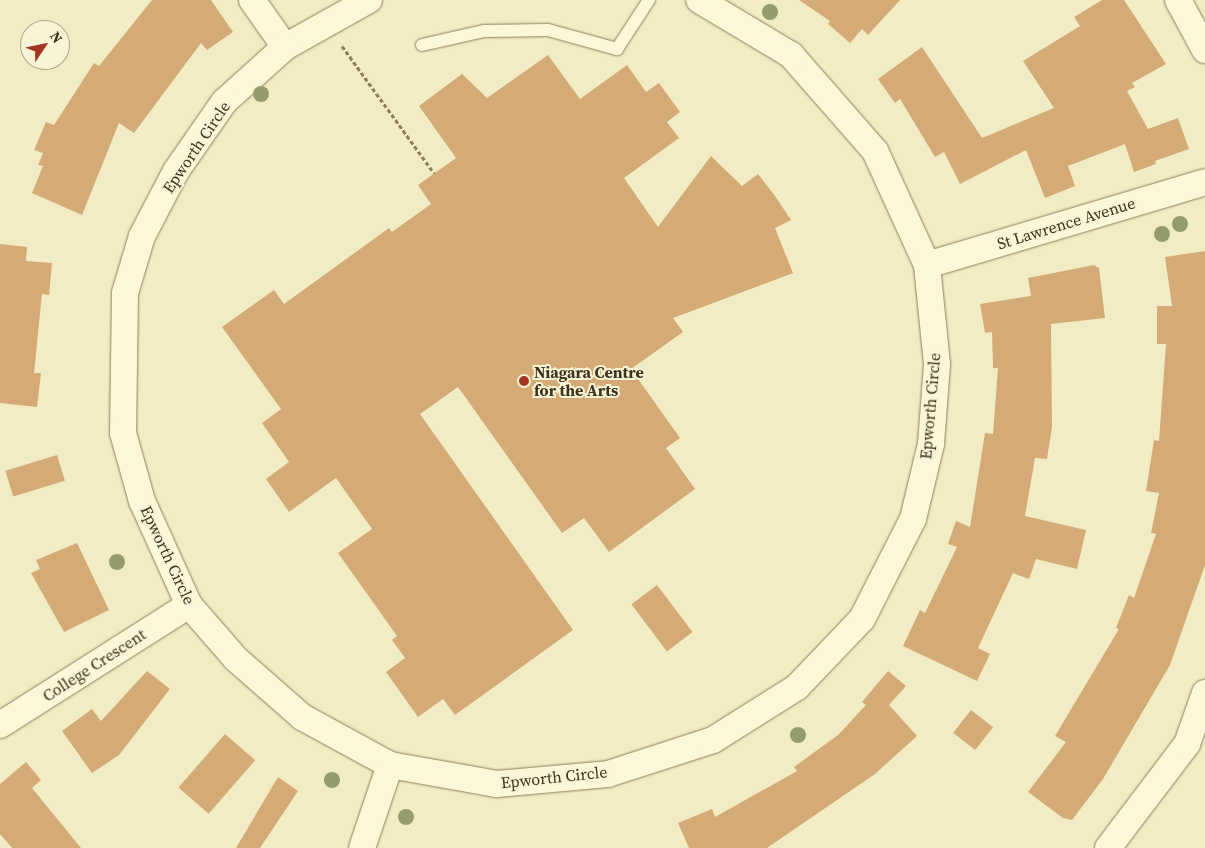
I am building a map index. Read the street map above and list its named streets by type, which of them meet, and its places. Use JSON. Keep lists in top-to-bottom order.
{
  "streets": {
    "street": ["Epworth Circle", "St Lawrence Avenue", "College Crescent"]
  },
  "crossings": [
    ["Epworth Circle", "St Lawrence Avenue"],
    ["Epworth Circle", "College Crescent"]
  ],
  "places": ["Niagara Centre for the Arts"],
  "north": "top right"
}
